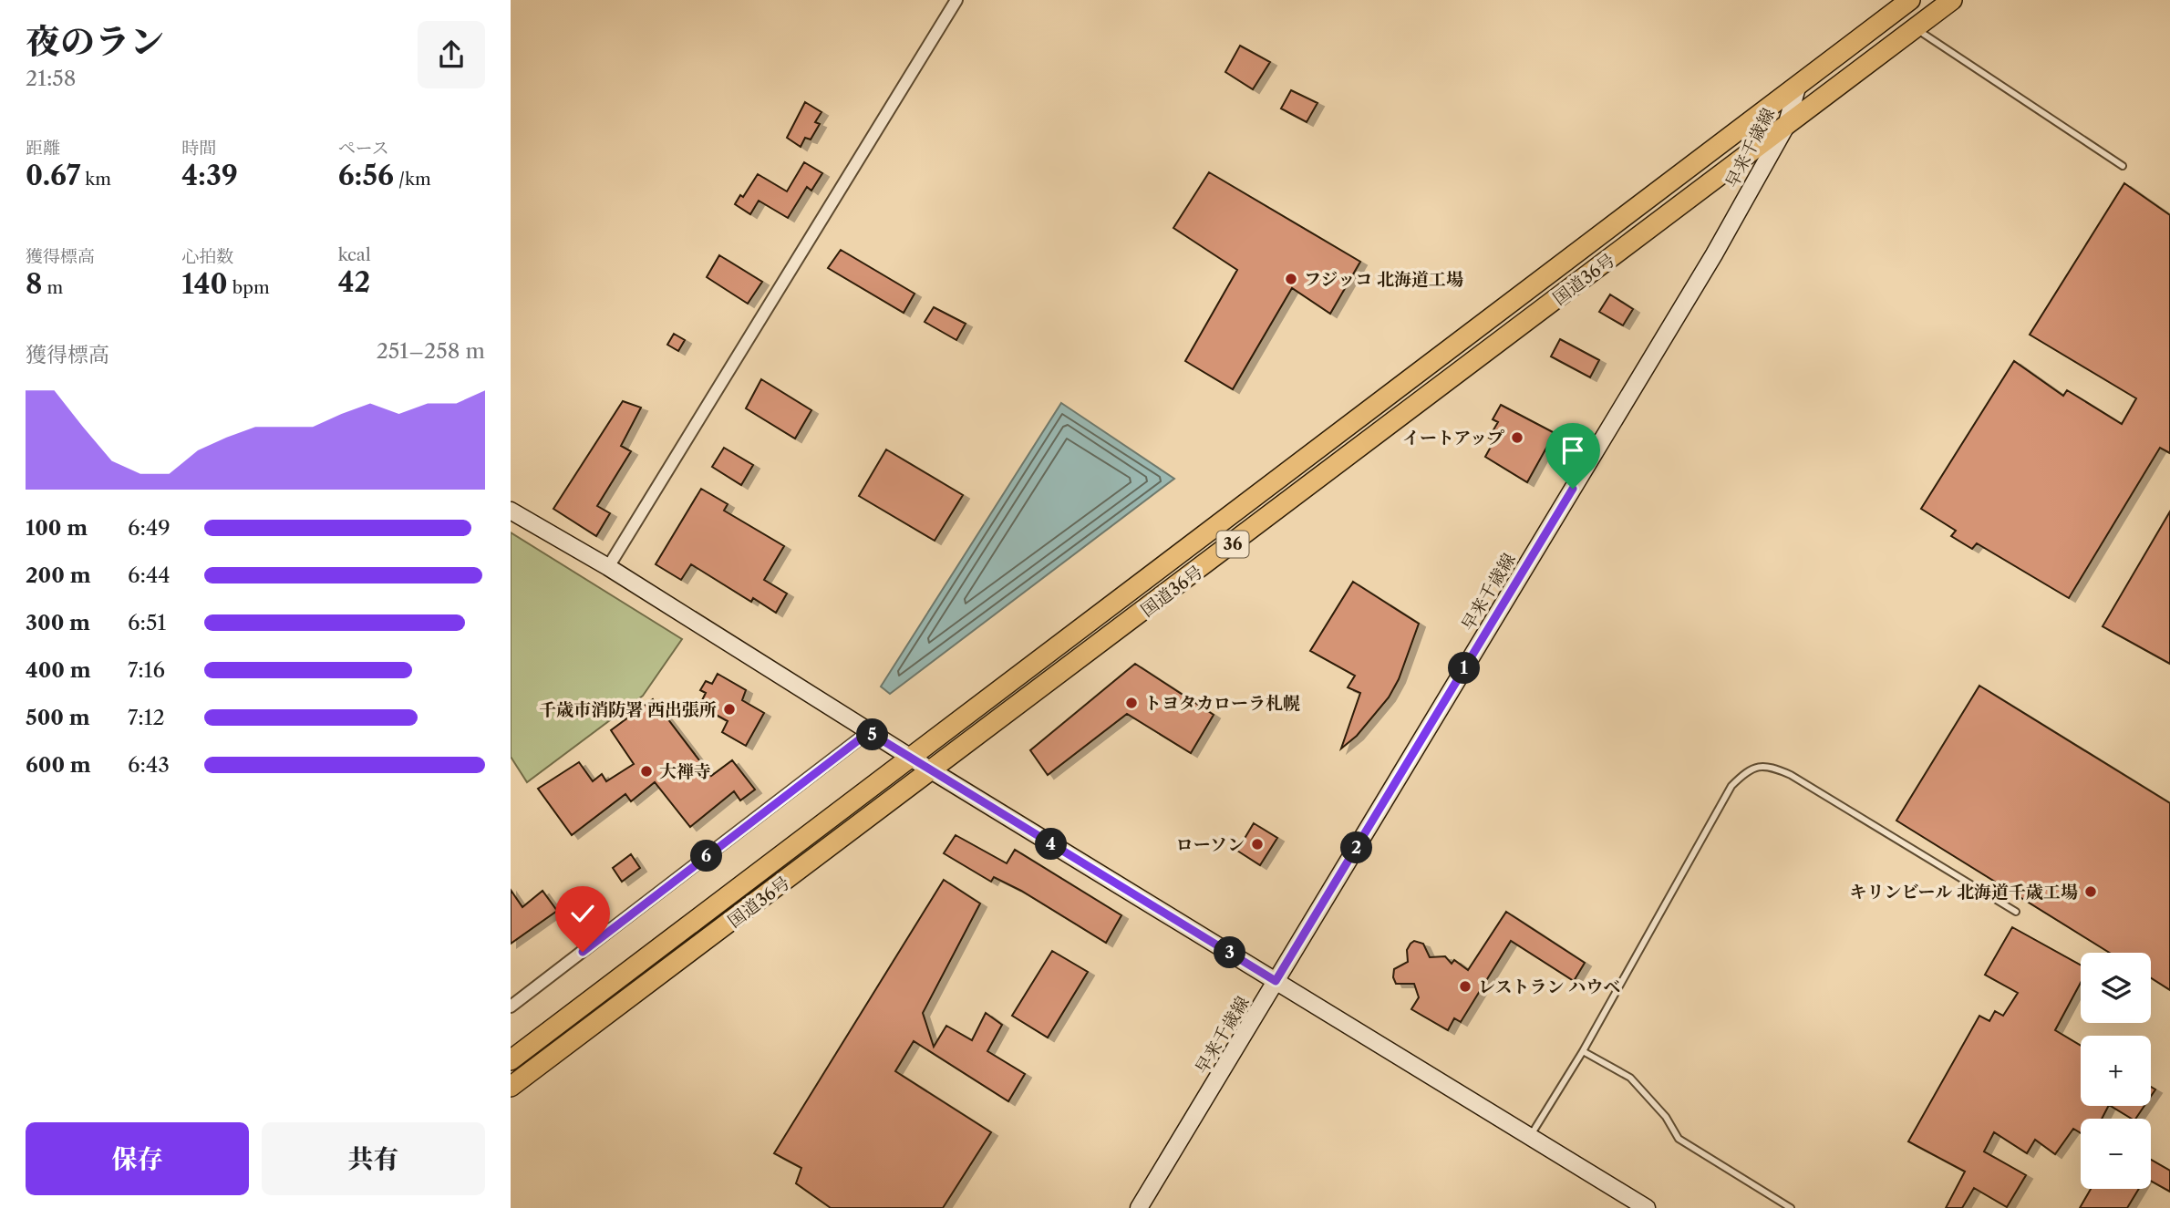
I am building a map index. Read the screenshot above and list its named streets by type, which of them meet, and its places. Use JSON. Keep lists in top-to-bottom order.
{
  "streets": {
    "highway": ["国道36号", "36"],
    "street": ["早来千歳線"]
  },
  "crossings": [
    ["早来千歳線", "国道36号"]
  ],
  "places": [
    "フジッコ 北海道工場",
    "イートアップ",
    "トヨタカローラ札幌",
    "千歳市消防署 西出張所",
    "大禅寺",
    "ローソン",
    "キリンビール 北海道千歳工場",
    "レストラン ハウベ"
  ],
  "page": {
    "heading": ["夜のラン", "21:58"],
    "stats": [
      ["距離", "0.67 km"],
      ["時間", "4:39"],
      ["ペース", "6:56 /km"],
      ["獲得標高", "8 m"],
      ["心拍数", "140 bpm"],
      ["kcal", "42"]
    ],
    "chart": ["獲得標高", "251–258 m"],
    "list": [
      {
        "name": "100 m",
        "note": "6:49"
      },
      {
        "name": "200 m",
        "note": "6:44"
      },
      {
        "name": "300 m",
        "note": "6:51"
      },
      {
        "name": "400 m",
        "note": "7:16"
      },
      {
        "name": "500 m",
        "note": "7:12"
      },
      {
        "name": "600 m",
        "note": "6:43"
      }
    ],
    "pins": [
      "1",
      "5",
      "4",
      "2",
      "6",
      "3"
    ],
    "map_buttons": ["+", "−"],
    "buttons": ["保存", "共有"]
  }
}
